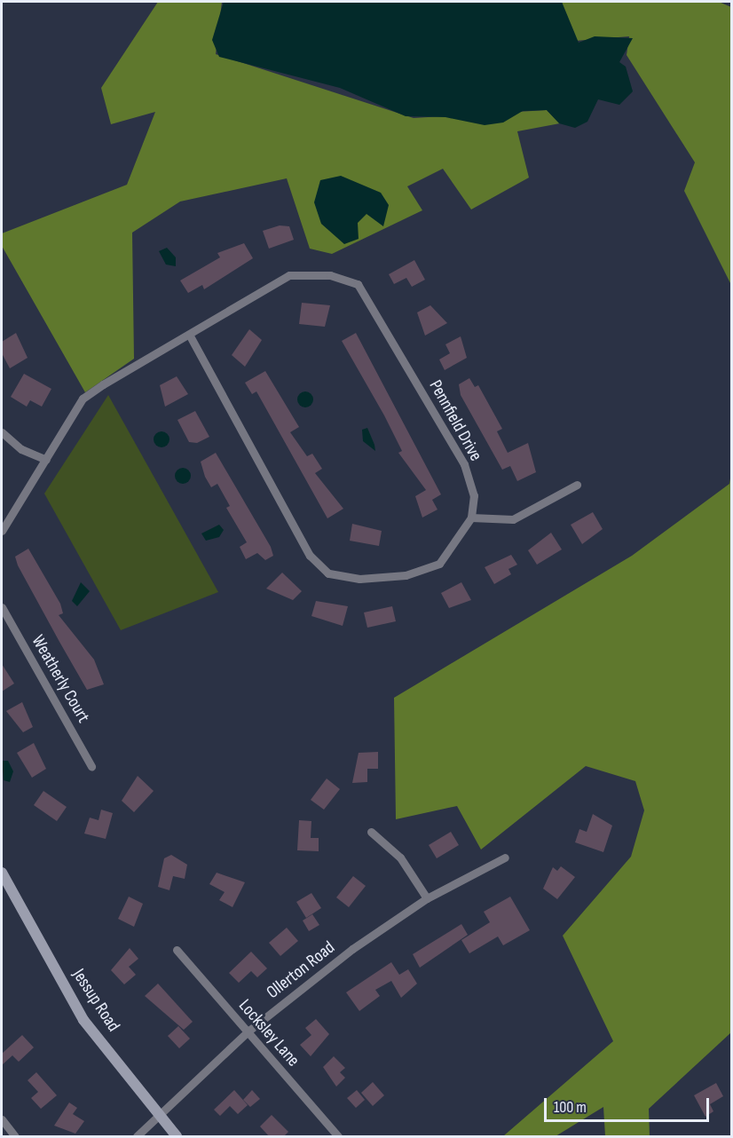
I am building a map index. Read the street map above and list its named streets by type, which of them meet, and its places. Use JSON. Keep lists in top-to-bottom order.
{
  "streets": {
    "street": [
      "Pennfield Drive",
      "Weatherly Court",
      "Ollerton Road",
      "Jessup Road",
      "Locksley Lane"
    ]
  },
  "crossings": [
    ["Ollerton Road", "Jessup Road"],
    ["Ollerton Road", "Locksley Lane"]
  ],
  "scale_bar": "100 m"
}
